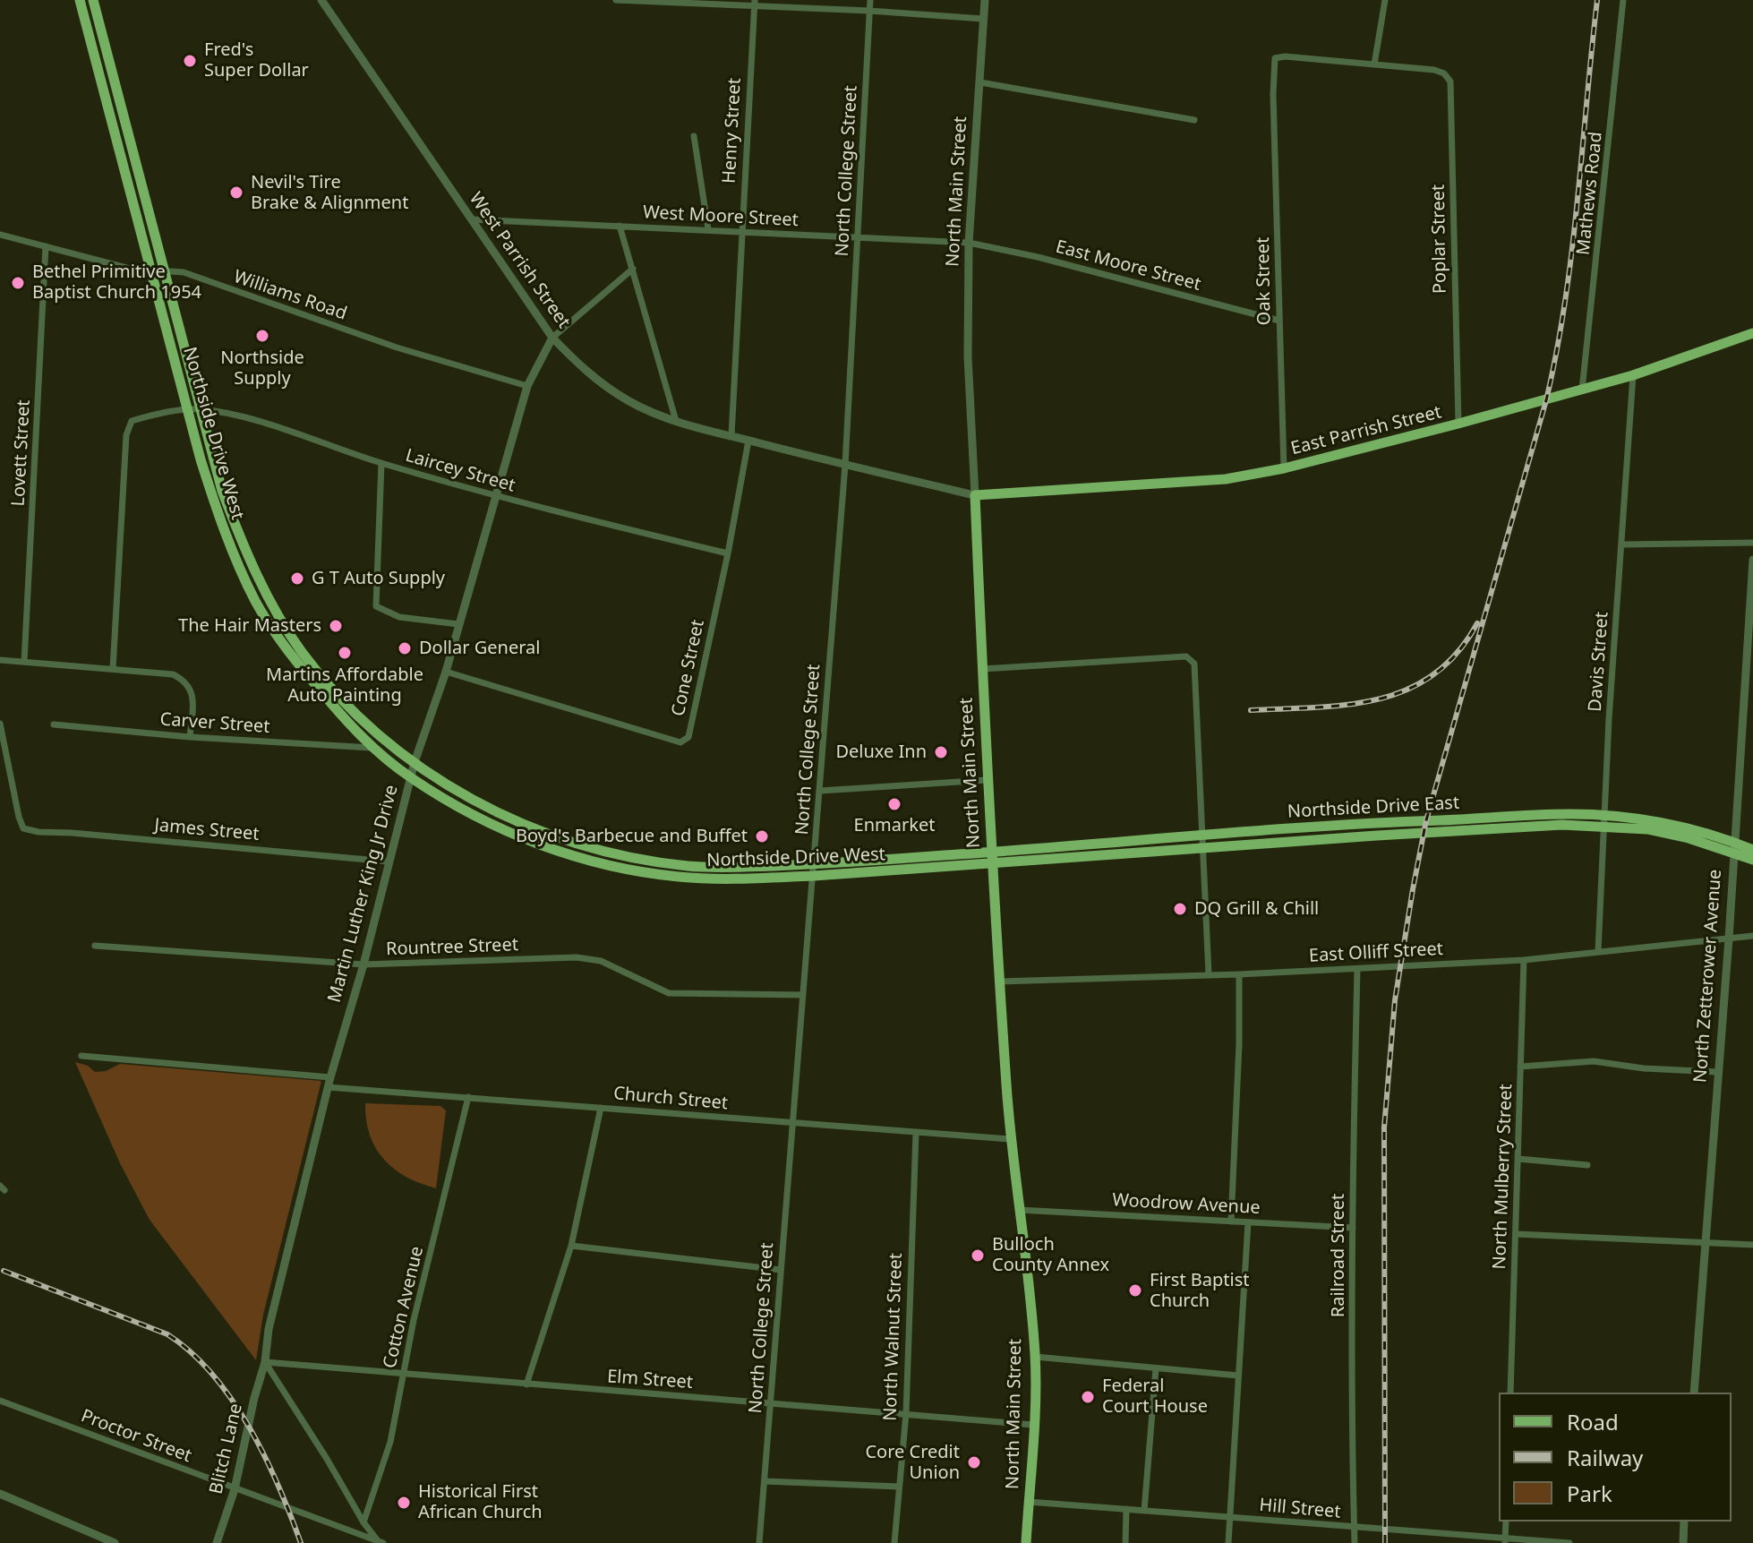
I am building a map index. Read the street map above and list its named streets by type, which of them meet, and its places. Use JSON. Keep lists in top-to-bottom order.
{
  "streets": {
    "main road": [
      "North Main Street",
      "East Parrish Street",
      "Northside Drive West",
      "Northside Drive East"
    ],
    "street": [
      "Henry Street",
      "North College Street",
      "Mathews Road",
      "West Moore Street",
      "Poplar Street",
      "West Parrish Street",
      "East Moore Street",
      "Oak Street",
      "Williams Road",
      "Lovett Street",
      "Laircey Street",
      "Davis Street",
      "Cone Street",
      "Carver Street",
      "James Street",
      "Martin Luther King Jr Drive",
      "Rountree Street",
      "East Olliff Street",
      "North Zetterower Avenue",
      "Church Street",
      "North Mulberry Street",
      "Woodrow Avenue",
      "Railroad Street",
      "Cotton Avenue",
      "North Walnut Street",
      "Elm Street",
      "Proctor Street",
      "Blitch Lane",
      "Hill Street"
    ]
  },
  "crossings": [
    ["Henry Street", "West Moore Street"],
    ["Henry Street", "West Parrish Street"],
    ["North College Street", "West Moore Street"],
    ["North College Street", "West Parrish Street"],
    ["North College Street", "Northside Drive West"],
    ["North College Street", "Rountree Street"],
    ["North College Street", "Church Street"],
    ["North College Street", "Elm Street"],
    ["North Main Street", "West Moore Street"],
    ["North Main Street", "West Parrish Street"],
    ["North Main Street", "East Moore Street"],
    ["North Main Street", "East Parrish Street"],
    ["North Main Street", "Northside Drive West"],
    ["North Main Street", "Northside Drive East"],
    ["North Main Street", "East Olliff Street"],
    ["North Main Street", "Church Street"],
    ["North Main Street", "Woodrow Avenue"],
    ["North Main Street", "Elm Street"],
    ["North Main Street", "Hill Street"],
    ["Mathews Road", "East Parrish Street"],
    ["West Moore Street", "West Parrish Street"],
    ["West Moore Street", "East Moore Street"],
    ["Poplar Street", "Oak Street"],
    ["Poplar Street", "East Parrish Street"],
    ["West Parrish Street", "East Parrish Street"],
    ["West Parrish Street", "Cone Street"],
    ["West Parrish Street", "Martin Luther King Jr Drive"],
    ["East Moore Street", "Oak Street"],
    ["Oak Street", "East Parrish Street"],
    ["Williams Road", "Northside Drive West"],
    ["Williams Road", "Lovett Street"],
    ["Williams Road", "Martin Luther King Jr Drive"],
    ["East Parrish Street", "Davis Street"],
    ["Northside Drive West", "Laircey Street"],
    ["Northside Drive West", "Carver Street"],
    ["Northside Drive West", "Northside Drive East"],
    ["Northside Drive West", "Martin Luther King Jr Drive"],
    ["Laircey Street", "Cone Street"],
    ["Laircey Street", "Martin Luther King Jr Drive"],
    ["Davis Street", "Northside Drive East"],
    ["Davis Street", "East Olliff Street"],
    ["Cone Street", "Martin Luther King Jr Drive"],
    ["Northside Drive East", "North Zetterower Avenue"],
    ["James Street", "Martin Luther King Jr Drive"],
    ["Martin Luther King Jr Drive", "Rountree Street"],
    ["Martin Luther King Jr Drive", "Church Street"],
    ["Martin Luther King Jr Drive", "Elm Street"],
    ["Martin Luther King Jr Drive", "Blitch Lane"],
    ["East Olliff Street", "North Zetterower Avenue"],
    ["East Olliff Street", "North Mulberry Street"],
    ["East Olliff Street", "Railroad Street"],
    ["Church Street", "Cotton Avenue"],
    ["Church Street", "North Walnut Street"],
    ["Woodrow Avenue", "Railroad Street"],
    ["Railroad Street", "Hill Street"],
    ["Cotton Avenue", "Elm Street"],
    ["North Walnut Street", "Elm Street"],
    ["Elm Street", "Blitch Lane"],
    ["Proctor Street", "Blitch Lane"]
  ],
  "places": [
    "Fred's Super Dollar",
    "Nevil's Tire Brake & Alignment",
    "Bethel Primitive Baptist Church 1954",
    "Northside Supply",
    "G T Auto Supply",
    "The Hair Masters",
    "Dollar General",
    "Martins Affordable Auto Painting",
    "Deluxe Inn",
    "Enmarket",
    "Boyd's Barbecue and Buffet",
    "DQ Grill & Chill",
    "Bulloch County Annex",
    "First Baptist Church",
    "Federal Court House",
    "Core Credit Union",
    "Historical First African Church"
  ],
  "legend": ["Road", "Railway", "Park"]
}
